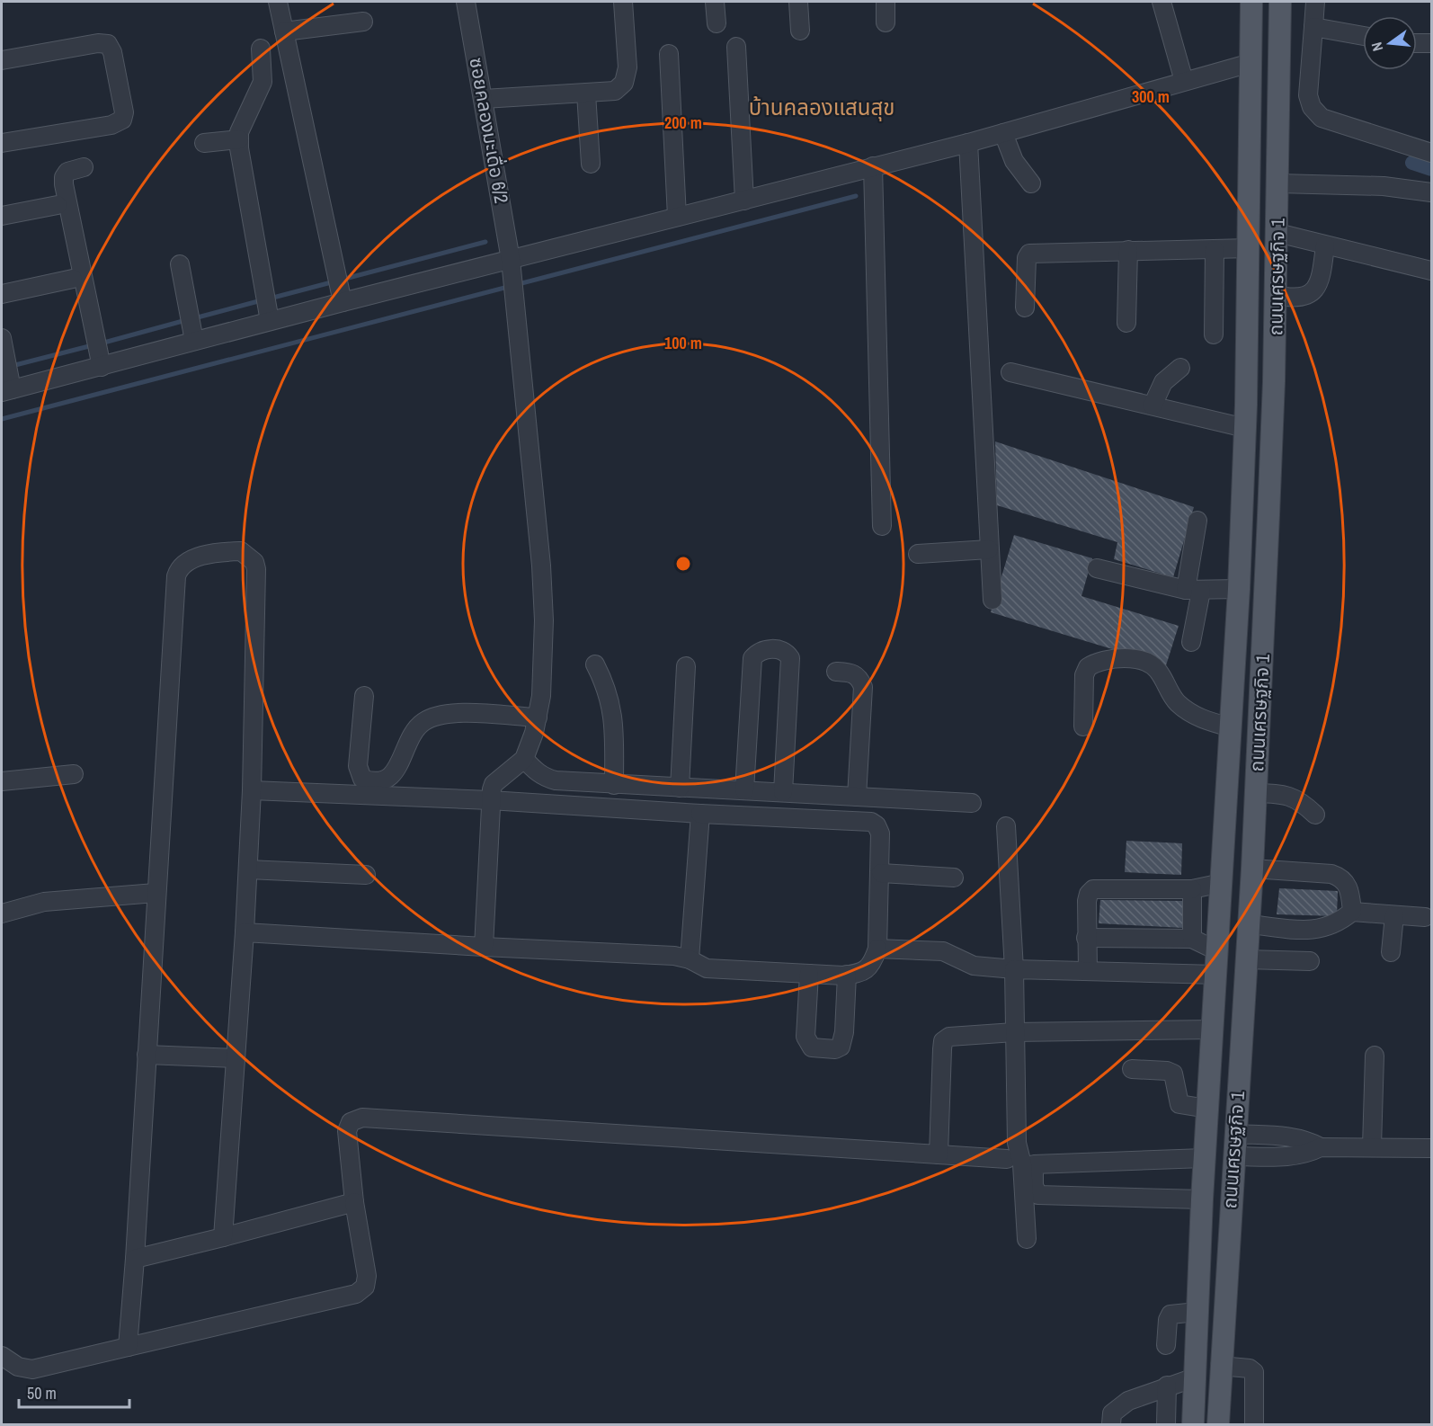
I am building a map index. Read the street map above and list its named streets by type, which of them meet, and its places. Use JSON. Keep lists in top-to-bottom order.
{
  "streets": {
    "main road": ["ถนนเศรษฐกิจ 1"],
    "street": ["ซอยคลองมะเดื่อ 6/2"]
  },
  "districts": ["บ้านคลองแสนสุข"],
  "scale_bar": "50 m",
  "north": "left",
  "rings": ["300 m", "200 m", "100 m"]
}
